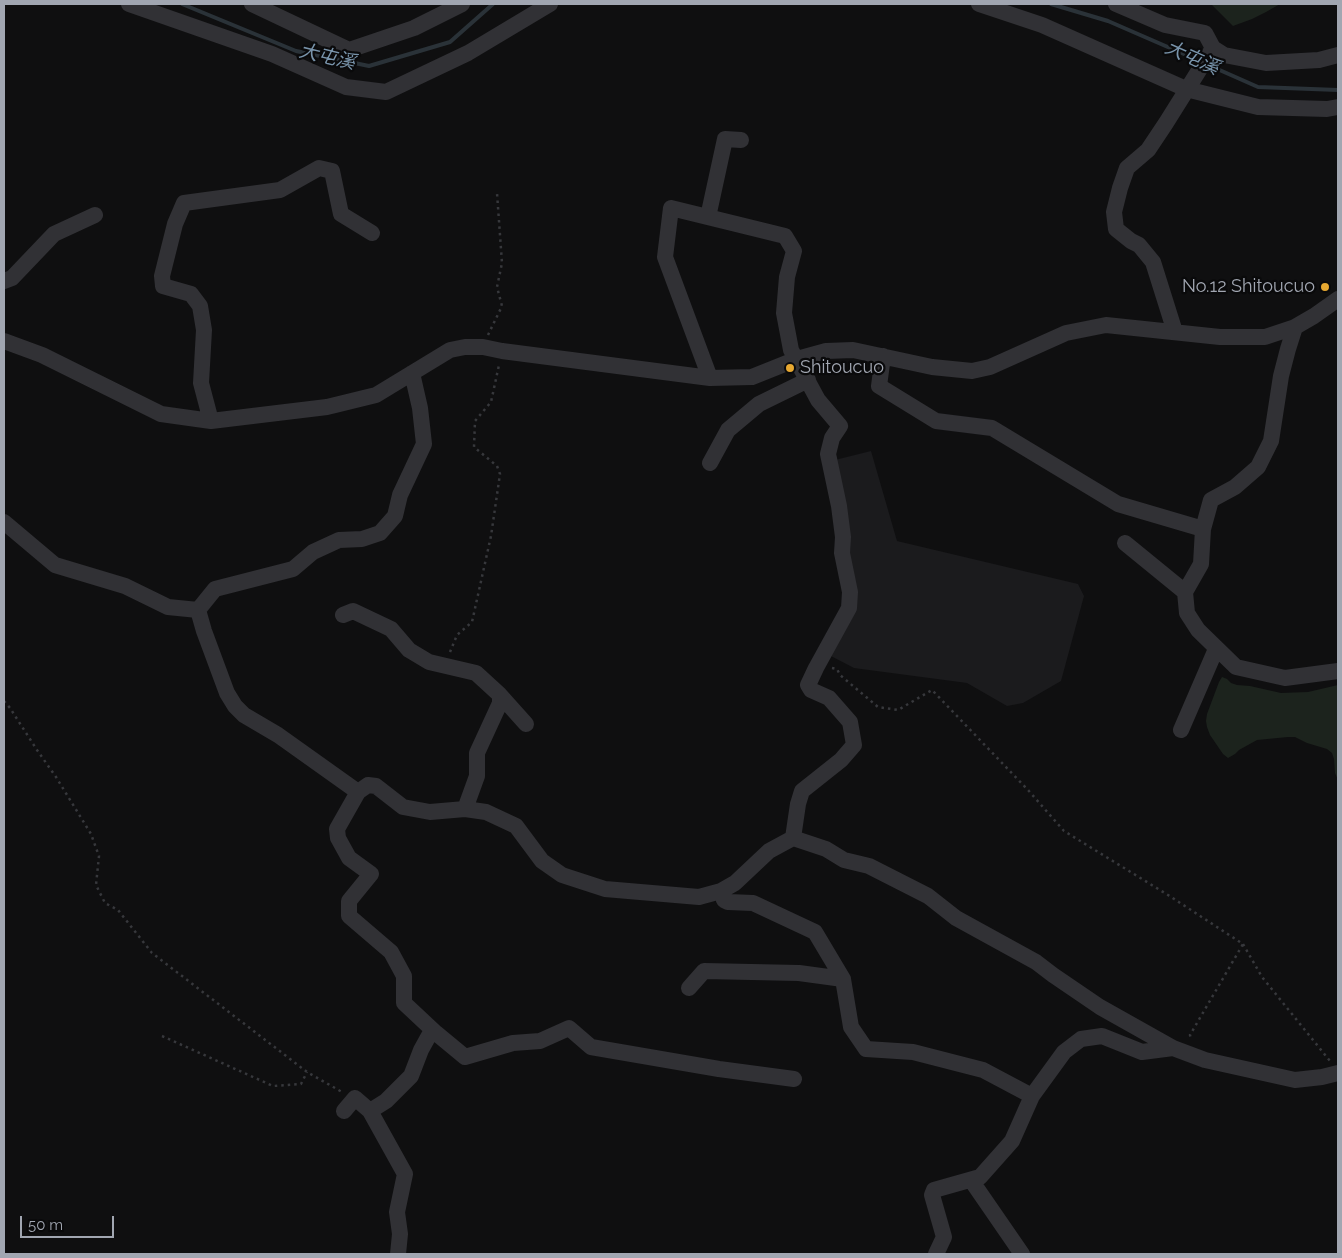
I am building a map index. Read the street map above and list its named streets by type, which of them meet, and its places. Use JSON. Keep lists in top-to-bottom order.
{
  "water": ["大屯溪"],
  "places": ["No.12 Shitoucuo", "Shitoucuo"],
  "scale_bar": "50 m"
}
